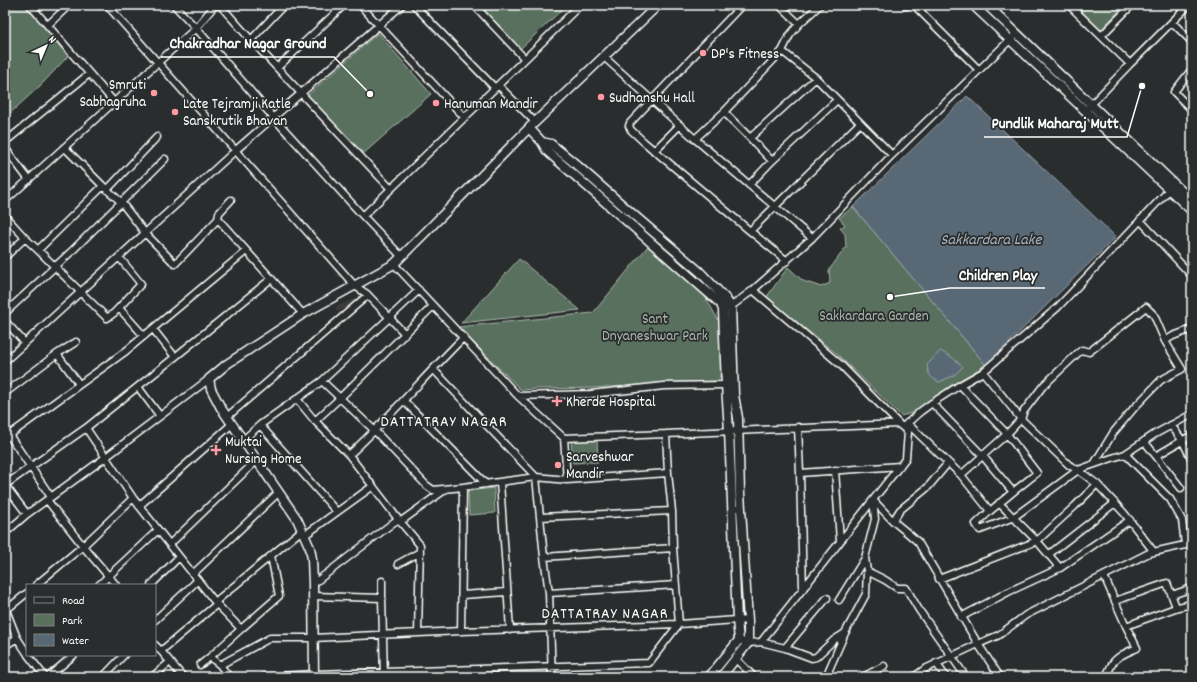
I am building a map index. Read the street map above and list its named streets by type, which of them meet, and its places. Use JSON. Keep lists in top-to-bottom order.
{
  "districts": ["DATTATRAY NAGAR", "DATTATRAY NAGAR"],
  "water": ["Sakkardara Lake"],
  "parks": ["Sakkardara Garden", "Sant Dnyaneshwar Park"],
  "places": {
    "other": [
      "DP's Fitness",
      "Pundlik Maharaj Mutt",
      "Smruti Sabhagruha",
      "Chakradhar Nagar Ground",
      "Sudhanshu Hall",
      "Hanuman Mandir",
      "Late Tejramji Katle Sanskrutik Bhavan",
      "Children Play",
      "Sarveshwar Mandir"
    ],
    "health": ["Kherde Hospital", "Muktai Nursing Home"]
  },
  "legend": ["Road", "Park", "Water"],
  "north": "top right"
}
